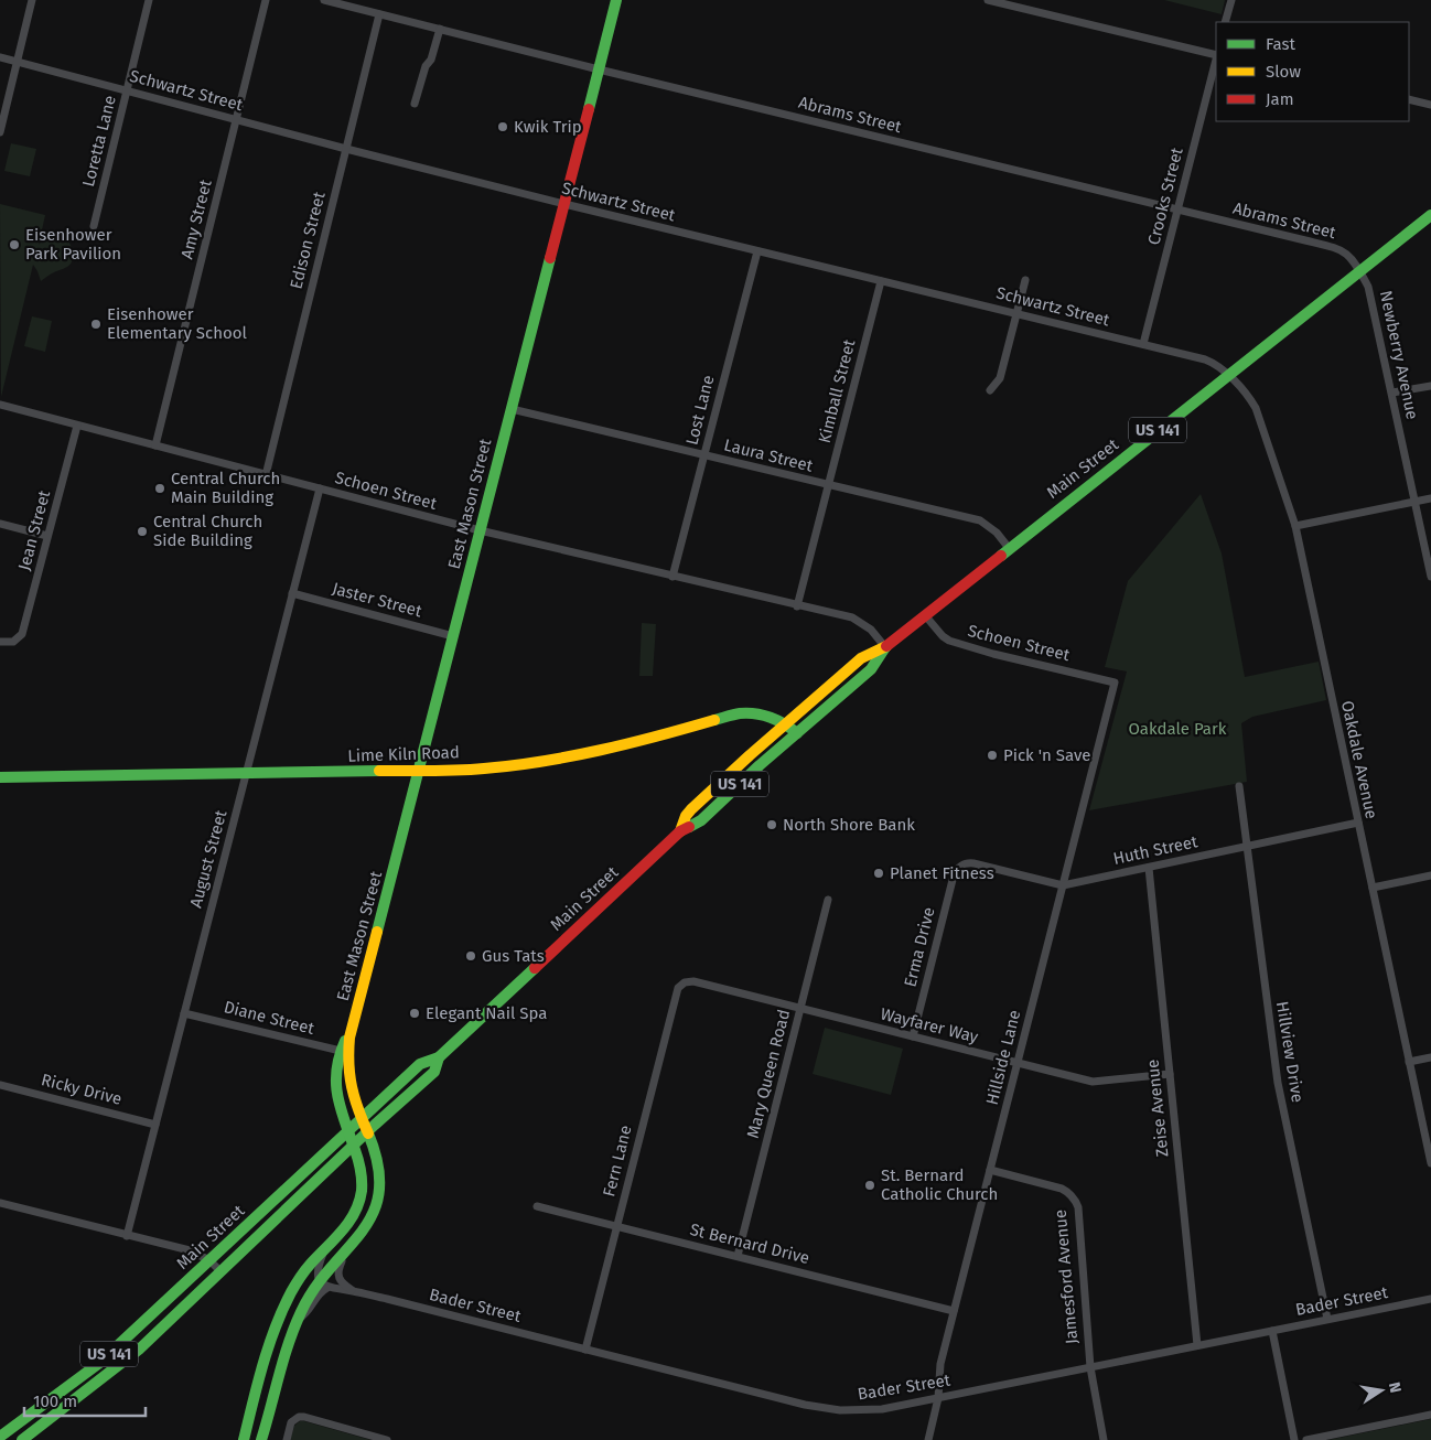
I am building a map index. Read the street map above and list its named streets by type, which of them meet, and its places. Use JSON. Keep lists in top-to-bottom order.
{
  "streets": {
    "main road": [
      "US 141",
      "Main Street",
      "East Mason Street",
      "Lime Kiln Road"
    ],
    "street": [
      "Schwartz Street",
      "Abrams Street",
      "Loretta Lane",
      "Crooks Street",
      "Amy Street",
      "Edison Street",
      "Newberry Avenue",
      "Kimball Street",
      "Lost Lane",
      "Laura Street",
      "Schoen Street",
      "Jean Street",
      "Jaster Street",
      "Oakdale Avenue",
      "Huth Street",
      "August Street",
      "Erma Drive",
      "Diane Street",
      "Wayfarer Way",
      "Hillview Drive",
      "Hillside Lane",
      "Mary Queen Road",
      "Ricky Drive",
      "Zeise Avenue",
      "Fern Lane",
      "St Bernard Drive",
      "Jamesford Avenue",
      "Bader Street"
    ]
  },
  "crossings": [
    ["Schwartz Street", "Loretta Lane"],
    ["Schwartz Street", "Crooks Street"],
    ["Schwartz Street", "Amy Street"],
    ["Schwartz Street", "Edison Street"],
    ["Schwartz Street", "Kimball Street"],
    ["Schwartz Street", "Lost Lane"],
    ["Schwartz Street", "Main Street"],
    ["Schwartz Street", "East Mason Street"],
    ["Schwartz Street", "Oakdale Avenue"],
    ["Abrams Street", "Crooks Street"],
    ["Abrams Street", "Edison Street"],
    ["Abrams Street", "Newberry Avenue"],
    ["Abrams Street", "Main Street"],
    ["Abrams Street", "East Mason Street"],
    ["Amy Street", "Schoen Street"],
    ["Edison Street", "Schoen Street"],
    ["Newberry Avenue", "Main Street"],
    ["Kimball Street", "Laura Street"],
    ["Kimball Street", "Schoen Street"],
    ["Lost Lane", "Laura Street"],
    ["Lost Lane", "Schoen Street"],
    ["Laura Street", "Main Street"],
    ["Laura Street", "East Mason Street"],
    ["Main Street", "Schoen Street"],
    ["Main Street", "East Mason Street"],
    ["Main Street", "Lime Kiln Road"],
    ["Main Street", "Oakdale Avenue"],
    ["Schoen Street", "East Mason Street"],
    ["Schoen Street", "Jean Street"],
    ["Schoen Street", "August Street"],
    ["Schoen Street", "Hillside Lane"],
    ["East Mason Street", "Jaster Street"],
    ["East Mason Street", "Lime Kiln Road"],
    ["East Mason Street", "Diane Street"],
    ["East Mason Street", "Bader Street"],
    ["Jaster Street", "August Street"],
    ["Lime Kiln Road", "August Street"],
    ["Oakdale Avenue", "Huth Street"],
    ["Huth Street", "Erma Drive"],
    ["Huth Street", "Hillview Drive"],
    ["Huth Street", "Hillside Lane"],
    ["Huth Street", "Zeise Avenue"],
    ["August Street", "Diane Street"],
    ["August Street", "Ricky Drive"],
    ["Erma Drive", "Wayfarer Way"],
    ["Wayfarer Way", "Hillside Lane"],
    ["Wayfarer Way", "Mary Queen Road"],
    ["Wayfarer Way", "Zeise Avenue"],
    ["Wayfarer Way", "Fern Lane"],
    ["Hillview Drive", "Bader Street"],
    ["Hillside Lane", "St Bernard Drive"],
    ["Hillside Lane", "Jamesford Avenue"],
    ["Hillside Lane", "Bader Street"],
    ["Mary Queen Road", "St Bernard Drive"],
    ["Zeise Avenue", "Bader Street"],
    ["Fern Lane", "St Bernard Drive"],
    ["Fern Lane", "Bader Street"],
    ["Jamesford Avenue", "Bader Street"]
  ],
  "parks": ["Oakdale Park"],
  "places": [
    "Kwik Trip",
    "Eisenhower Park Pavilion",
    "Eisenhower Elementary School",
    "Central Church Main Building",
    "Central Church Side Building",
    "Pick 'n Save",
    "North Shore Bank",
    "Planet Fitness",
    "Gus Tats",
    "Elegant Nail Spa",
    "St. Bernard Catholic Church"
  ],
  "legend": ["Fast", "Slow", "Jam"],
  "scale_bar": "100 m",
  "north": "right"
}
